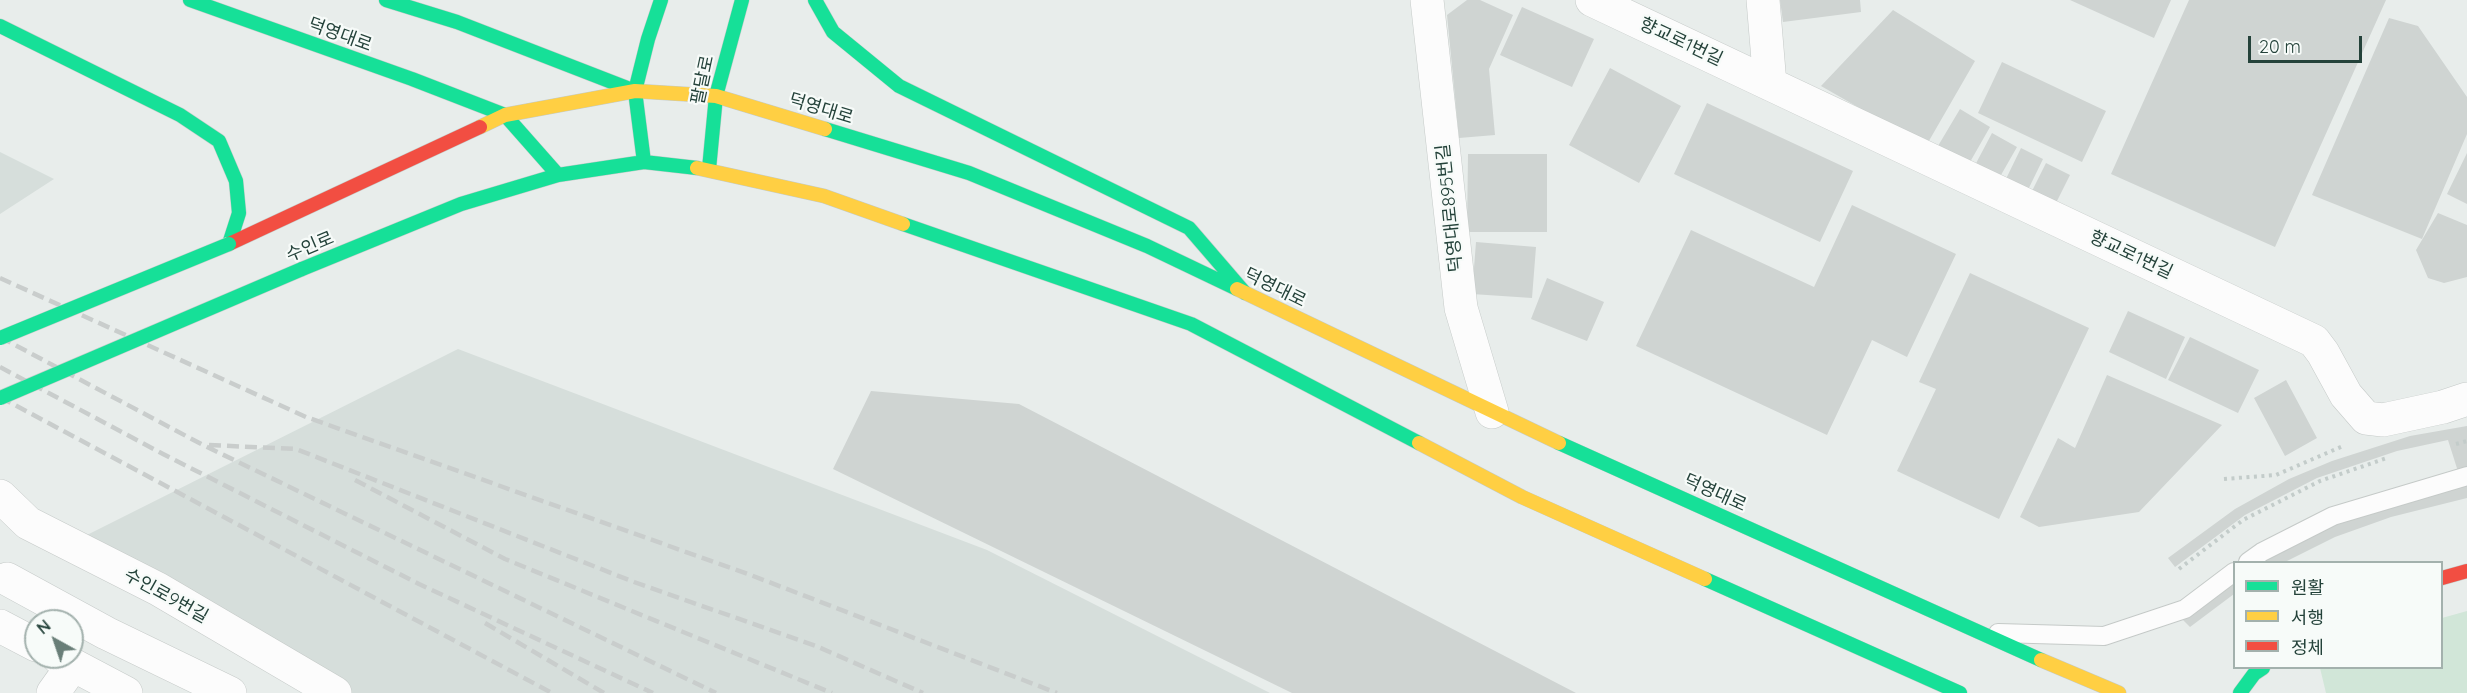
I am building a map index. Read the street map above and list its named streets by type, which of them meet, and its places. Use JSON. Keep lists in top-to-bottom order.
{
  "streets": {
    "main road": ["덕영대로", "팔달로", "수인로"],
    "street": ["향교로1번길", "덕영대로895번길", "수인로9번길"]
  },
  "crossings": [
    ["덕영대로", "팔달로"],
    ["덕영대로", "덕영대로895번길"],
    ["덕영대로", "수인로"]
  ],
  "legend": ["원활", "서행", "정체"],
  "scale_bar": "20 m",
  "north": "top left"
}
